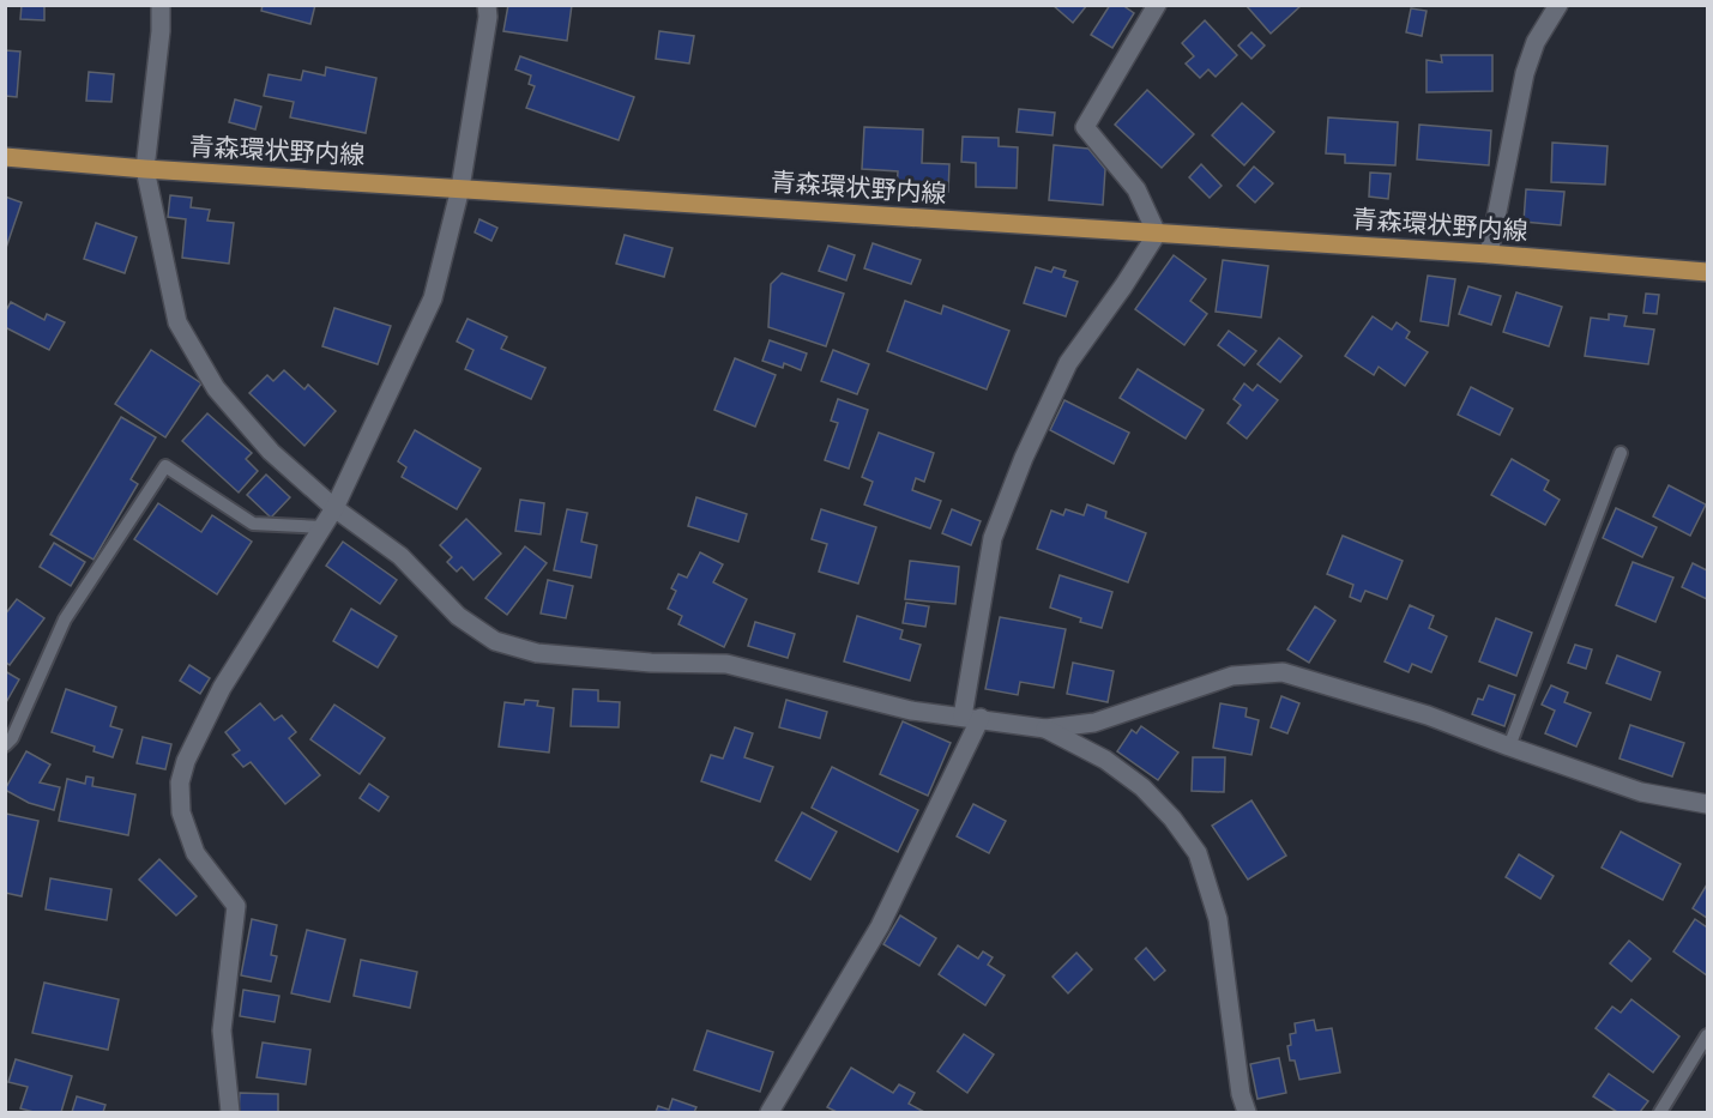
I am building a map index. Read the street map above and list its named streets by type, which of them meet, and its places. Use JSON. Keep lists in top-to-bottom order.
{
  "streets": {
    "main road": ["青森環状野内線"]
  }
}
